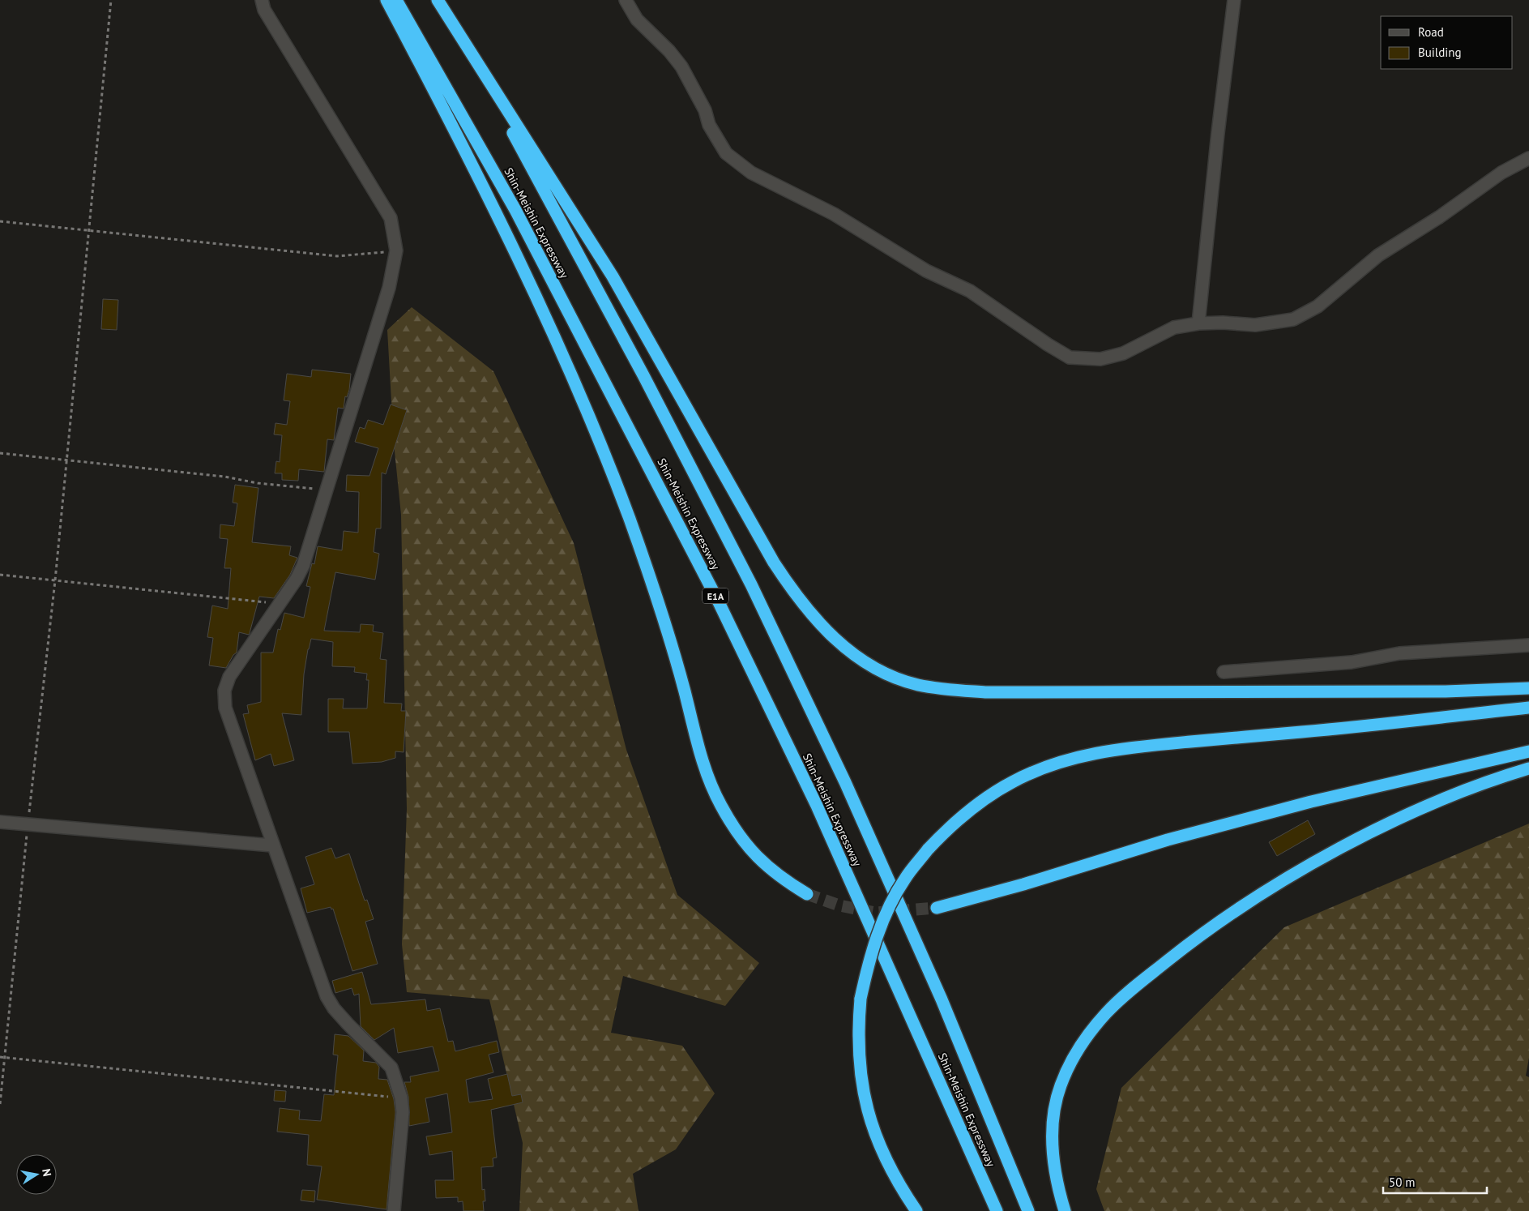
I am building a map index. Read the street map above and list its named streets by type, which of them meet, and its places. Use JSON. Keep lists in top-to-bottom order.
{
  "streets": {
    "highway": ["Shin-Meishin Expressway", "E1A"]
  },
  "legend": ["Road", "Building"],
  "scale_bar": "50 m",
  "north": "right"
}
